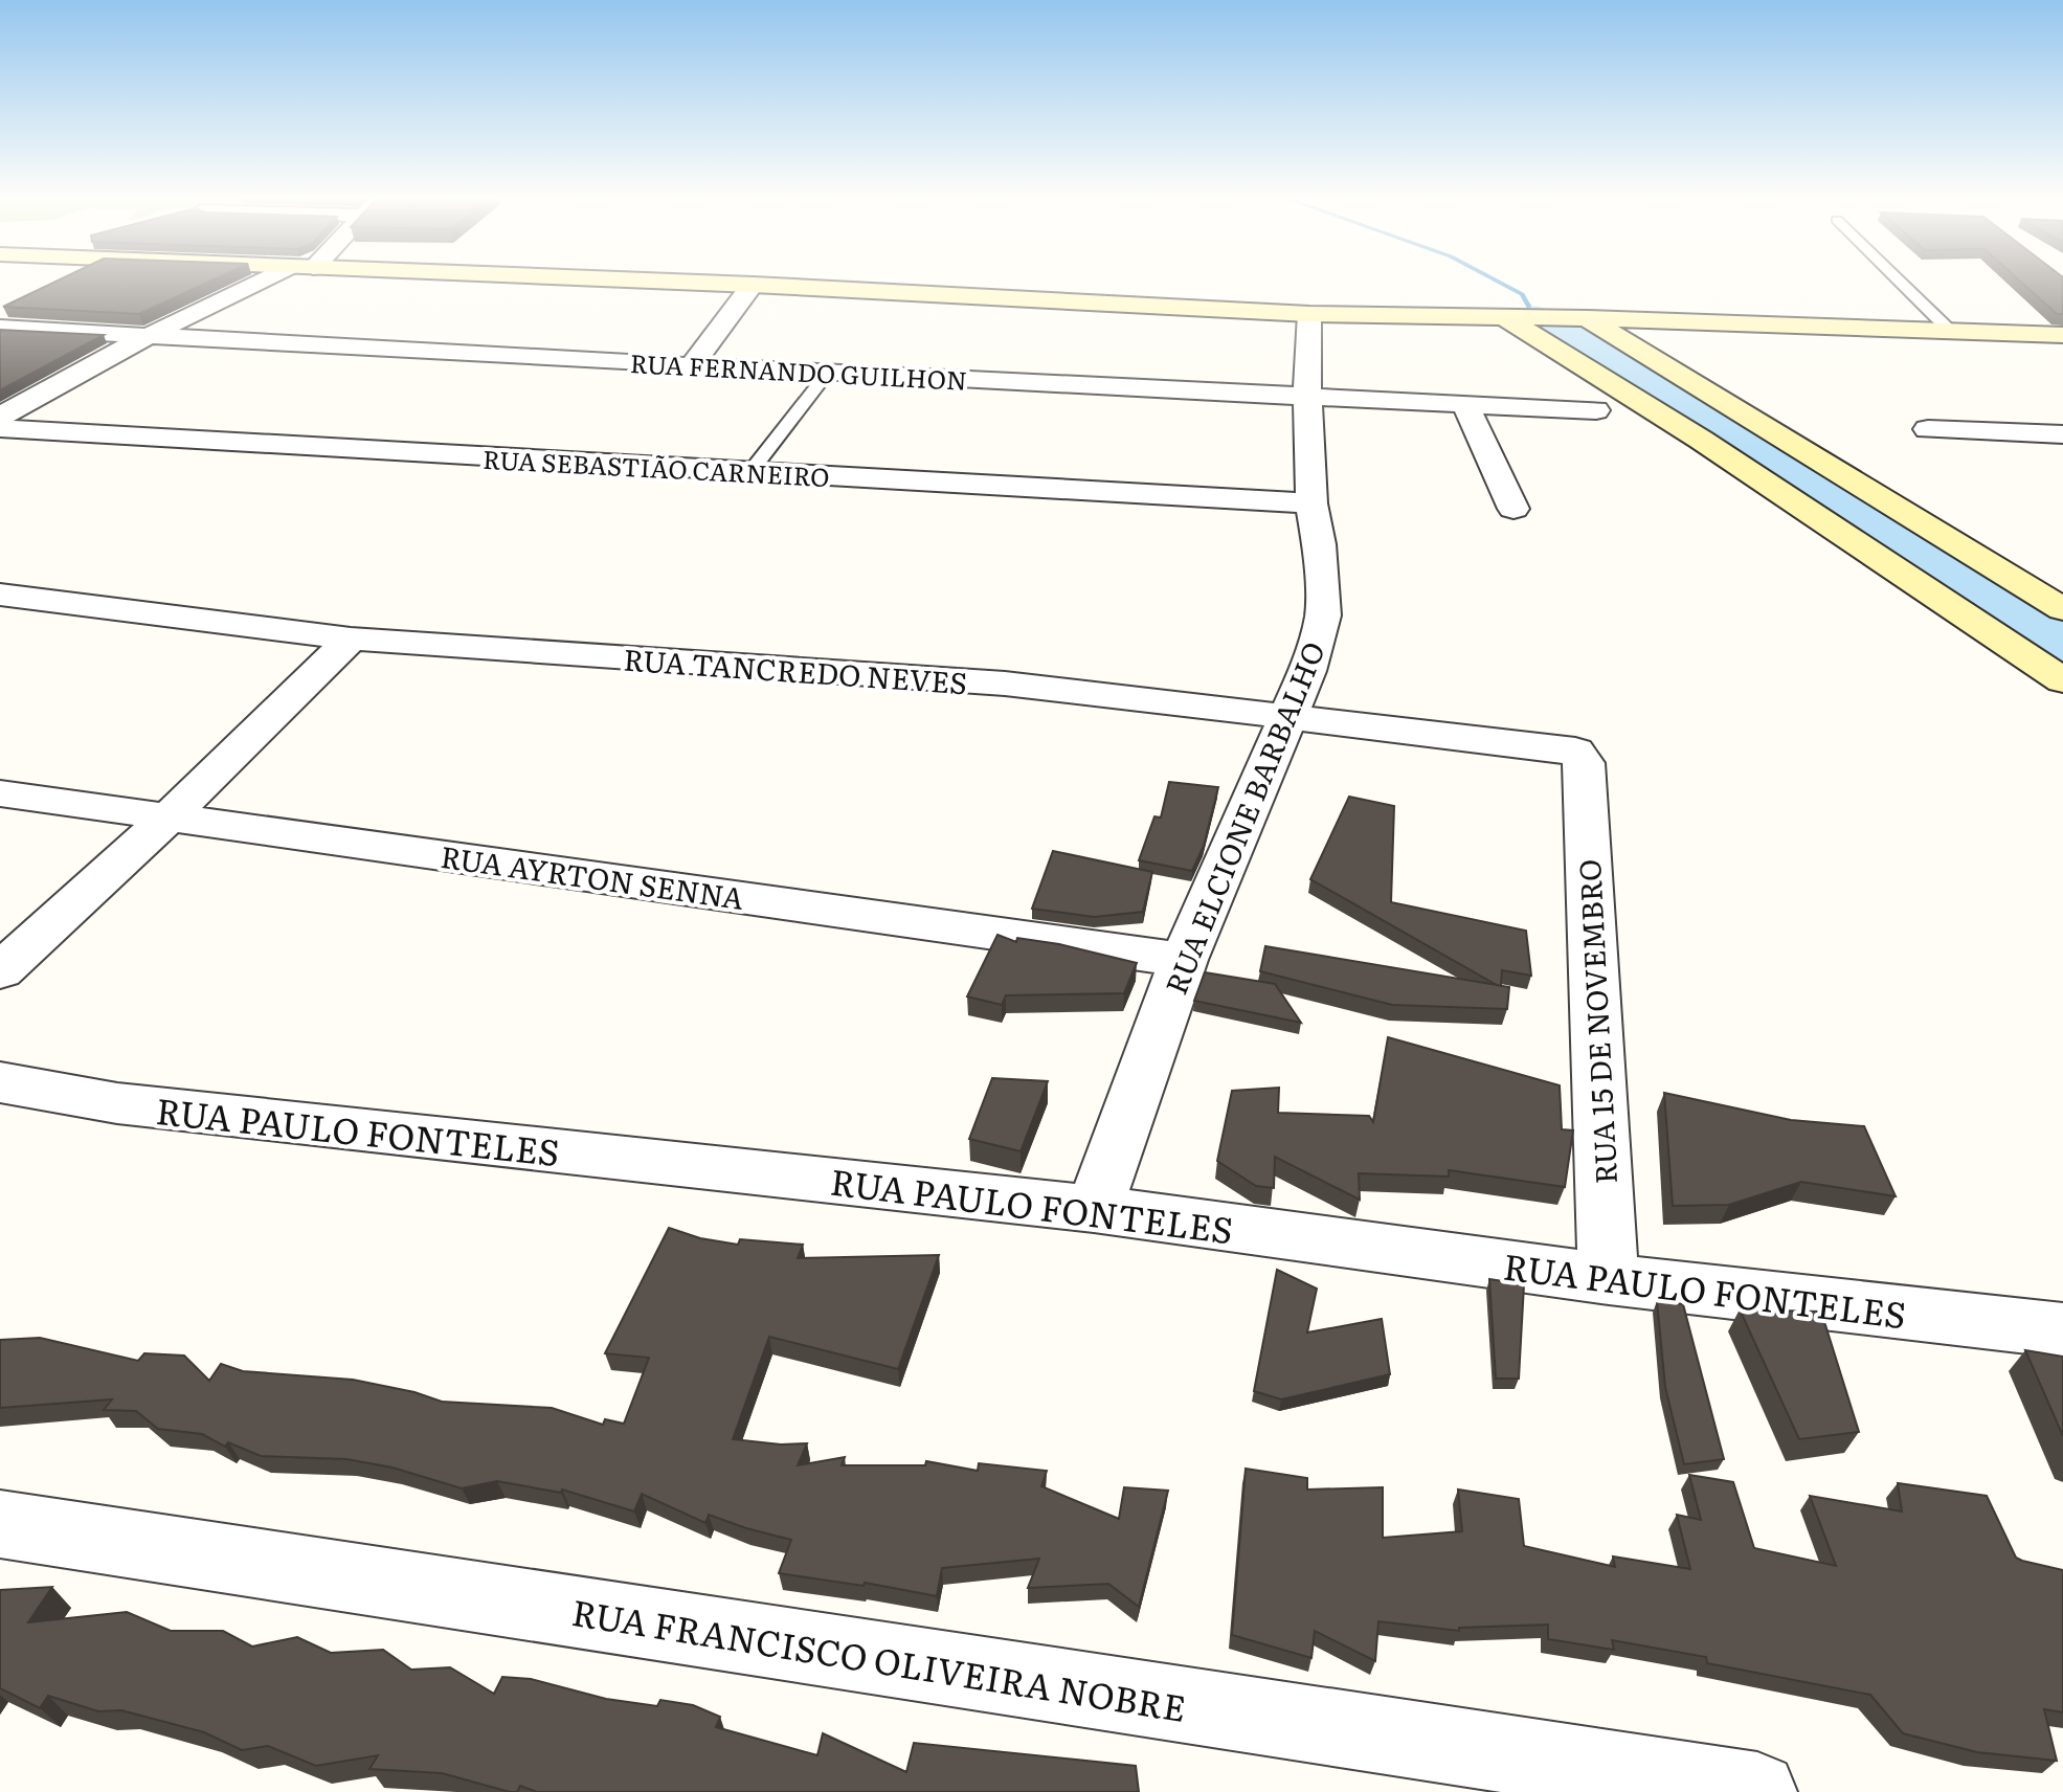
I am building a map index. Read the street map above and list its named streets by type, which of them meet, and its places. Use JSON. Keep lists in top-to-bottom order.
{
  "streets": {
    "street": [
      "RUA FERNANDO GUILHON",
      "RUA SEBASTIÃO CARNEIRO",
      "RUA TANCREDO NEVES",
      "RUA ELCIONE BARBALHO",
      "RUA AYRTON SENNA",
      "RUA 15 DE NOVEMBRO",
      "RUA PAULO FONTELES",
      "RUA FRANCISCO OLIVEIRA NOBRE"
    ]
  },
  "crossings": [
    ["RUA FERNANDO GUILHON", "RUA ELCIONE BARBALHO"],
    ["RUA SEBASTIÃO CARNEIRO", "RUA ELCIONE BARBALHO"],
    ["RUA TANCREDO NEVES", "RUA ELCIONE BARBALHO"],
    ["RUA TANCREDO NEVES", "RUA 15 DE NOVEMBRO"],
    ["RUA ELCIONE BARBALHO", "RUA AYRTON SENNA"],
    ["RUA ELCIONE BARBALHO", "RUA PAULO FONTELES"],
    ["RUA 15 DE NOVEMBRO", "RUA PAULO FONTELES"]
  ]
}
